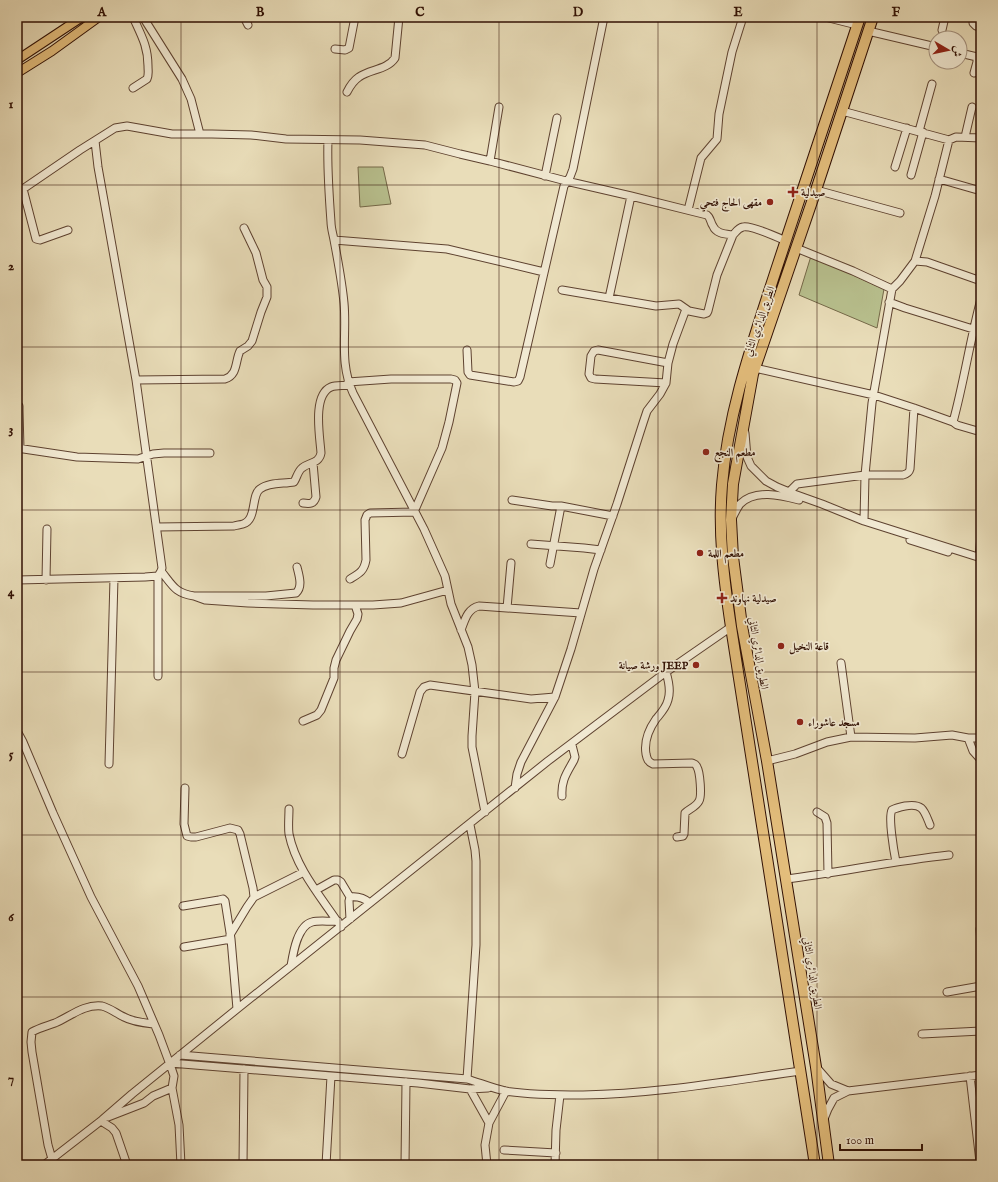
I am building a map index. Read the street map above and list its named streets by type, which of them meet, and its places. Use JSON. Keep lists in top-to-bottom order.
{
  "streets": {
    "highway": ["الطريق الدائري الثاني"]
  },
  "places": {
    "health": ["صيدلية", "صيدلية نهاوند"],
    "other": [
      "مقهى الحاج فتحي",
      "مطعم النجع",
      "مطعم اللمة",
      "قاعة النخيل",
      "ورشة صيانة JEEP",
      "مسجد عاشوراء"
    ]
  },
  "scale_bar": "100 m",
  "north": "right",
  "grid": {
    "columns": [
      "A",
      "B",
      "C",
      "D",
      "E",
      "F"
    ],
    "rows": [
      "1",
      "2",
      "3",
      "4",
      "5",
      "6",
      "7"
    ]
  }
}
